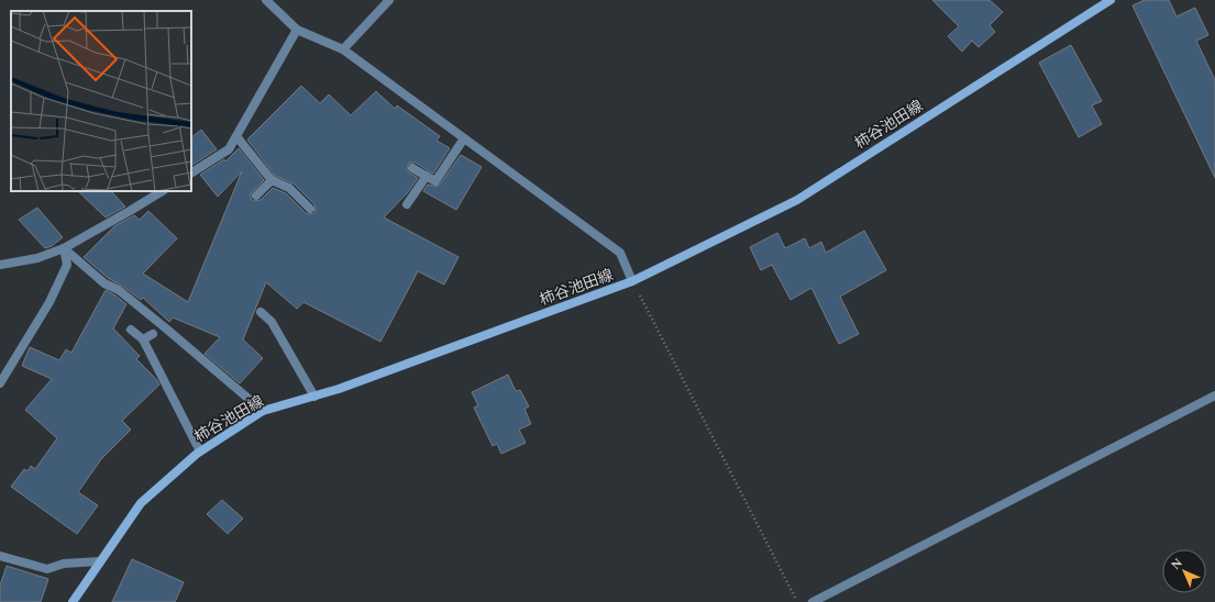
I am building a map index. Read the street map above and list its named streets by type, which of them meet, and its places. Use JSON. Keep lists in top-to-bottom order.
{
  "streets": {
    "main road": ["柿谷池田線"]
  },
  "north": "top left"
}
